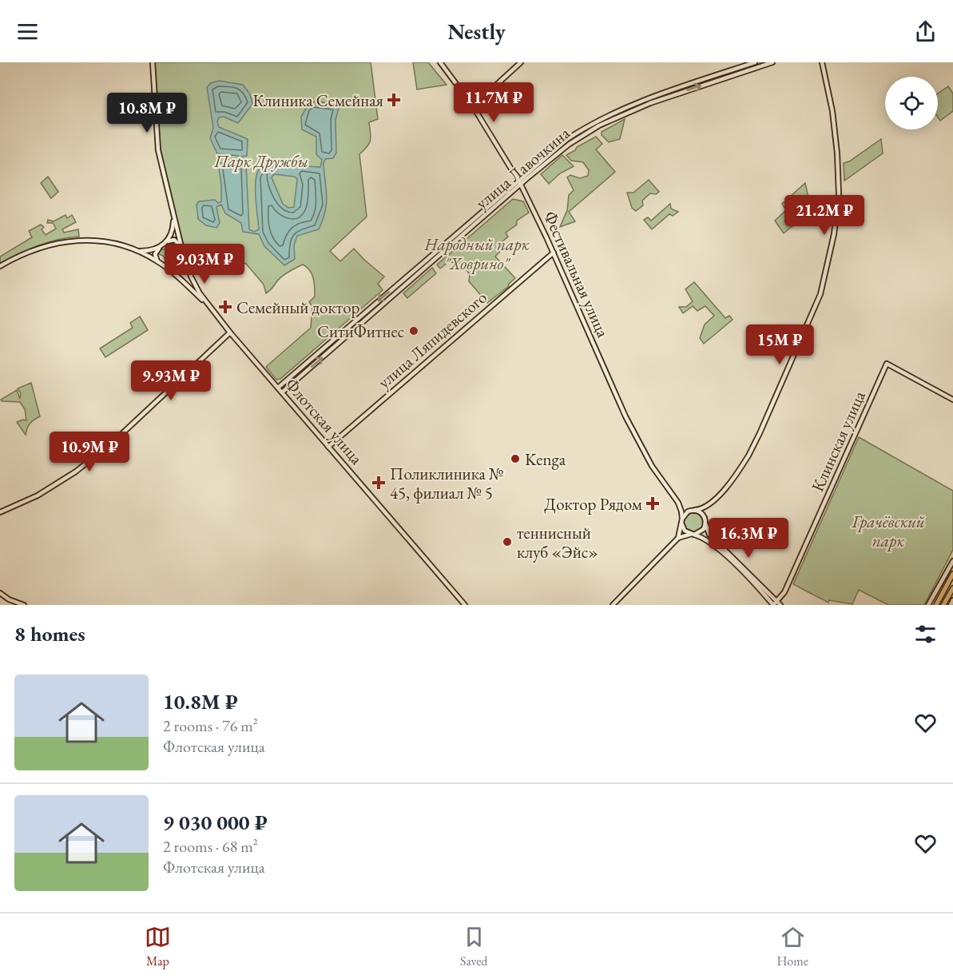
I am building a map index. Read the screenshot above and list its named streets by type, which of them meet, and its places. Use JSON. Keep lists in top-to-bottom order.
{
  "streets": {
    "main road": [
      "улица Лавочкина",
      "Фестивальная улица",
      "улица Ляпидевского",
      "Флотская улица",
      "Клинская улица"
    ]
  },
  "crossings": [
    ["улица Лавочкина", "Фестивальная улица"],
    ["улица Лавочкина", "Флотская улица"],
    ["Фестивальная улица", "улица Ляпидевского"],
    ["улица Ляпидевского", "Флотская улица"]
  ],
  "parks": ["Парк Дружбы", "Народный парк \"Ховрино\"", "Грачёвский парк"],
  "places": {
    "health": [
      "Клиника Семейная",
      "Семейный доктор",
      "Поликлиника № 45, филиал № 5",
      "Доктор Рядом"
    ],
    "other": ["СитиФитнес", "Kenga", "теннисный клуб «Эйс»"]
  },
  "page": {
    "header": "Nestly",
    "price": [
      "11.7M ₽",
      "10.8M ₽",
      "21.2M ₽",
      "9.03M ₽",
      "15M ₽",
      "9.93M ₽",
      "10.9M ₽",
      "16.3M ₽"
    ],
    "heading": "8 homes",
    "list": [
      {
        "name": "10.8M ₽",
        "note": "2 rooms · 76 m² · Флотская улица"
      },
      {
        "name": "9 030 000 ₽",
        "note": "2 rooms · 68 m² · Флотская улица"
      }
    ],
    "tabs": ["Map", "Saved", "Home"]
  }
}
